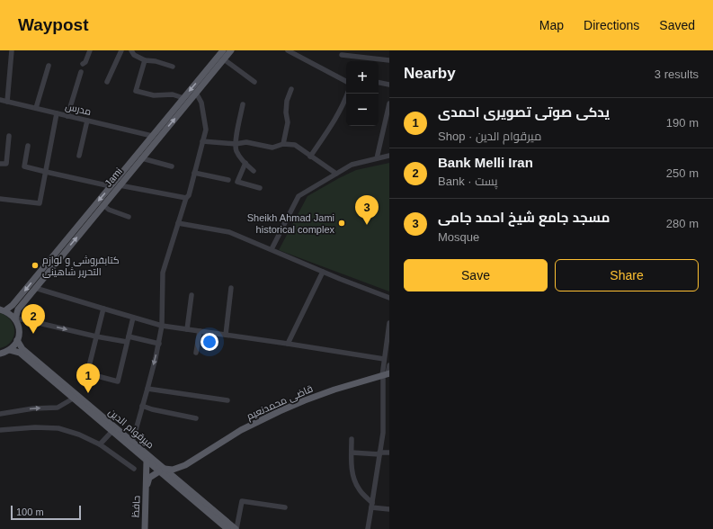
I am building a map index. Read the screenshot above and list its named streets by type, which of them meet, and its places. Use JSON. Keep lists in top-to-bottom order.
{
  "streets": {
    "main road": [
      "Jami",
      "قاضی محمدنعیم",
      "میرقوام الدین",
      "حافظ"
    ],
    "street": ["مدرس"]
  },
  "crossings": [
    ["مدرس", "Jami"],
    ["قاضی محمدنعیم", "میرقوام الدین"],
    ["میرقوام الدین", "حافظ"]
  ],
  "places": ["Sheikh Ahmad Jami historical complex", "کتابفروشی و لوازم التحریر شاهینی"],
  "scale_bar": "100 m",
  "page": {
    "header": "Waypost",
    "nav": ["Map", "Directions", "Saved"],
    "heading": ["Nearby", "3 results"],
    "map_buttons": ["+", "−"],
    "list": [
      {
        "mark": "1",
        "name": "یدکی صوتی تصویری احمدی",
        "note": "Shop · میرقوام الدین",
        "value": "190 m"
      },
      {
        "mark": "2",
        "name": "Bank Melli Iran",
        "note": "Bank · پست",
        "value": "250 m"
      },
      {
        "mark": "3",
        "name": "مسجد جامع شیخ احمد جامی",
        "note": "Mosque",
        "value": "280 m"
      }
    ],
    "pins": ["3", "2", "1"],
    "buttons": ["Save", "Share"],
    "scale": "100 m"
  }
}
